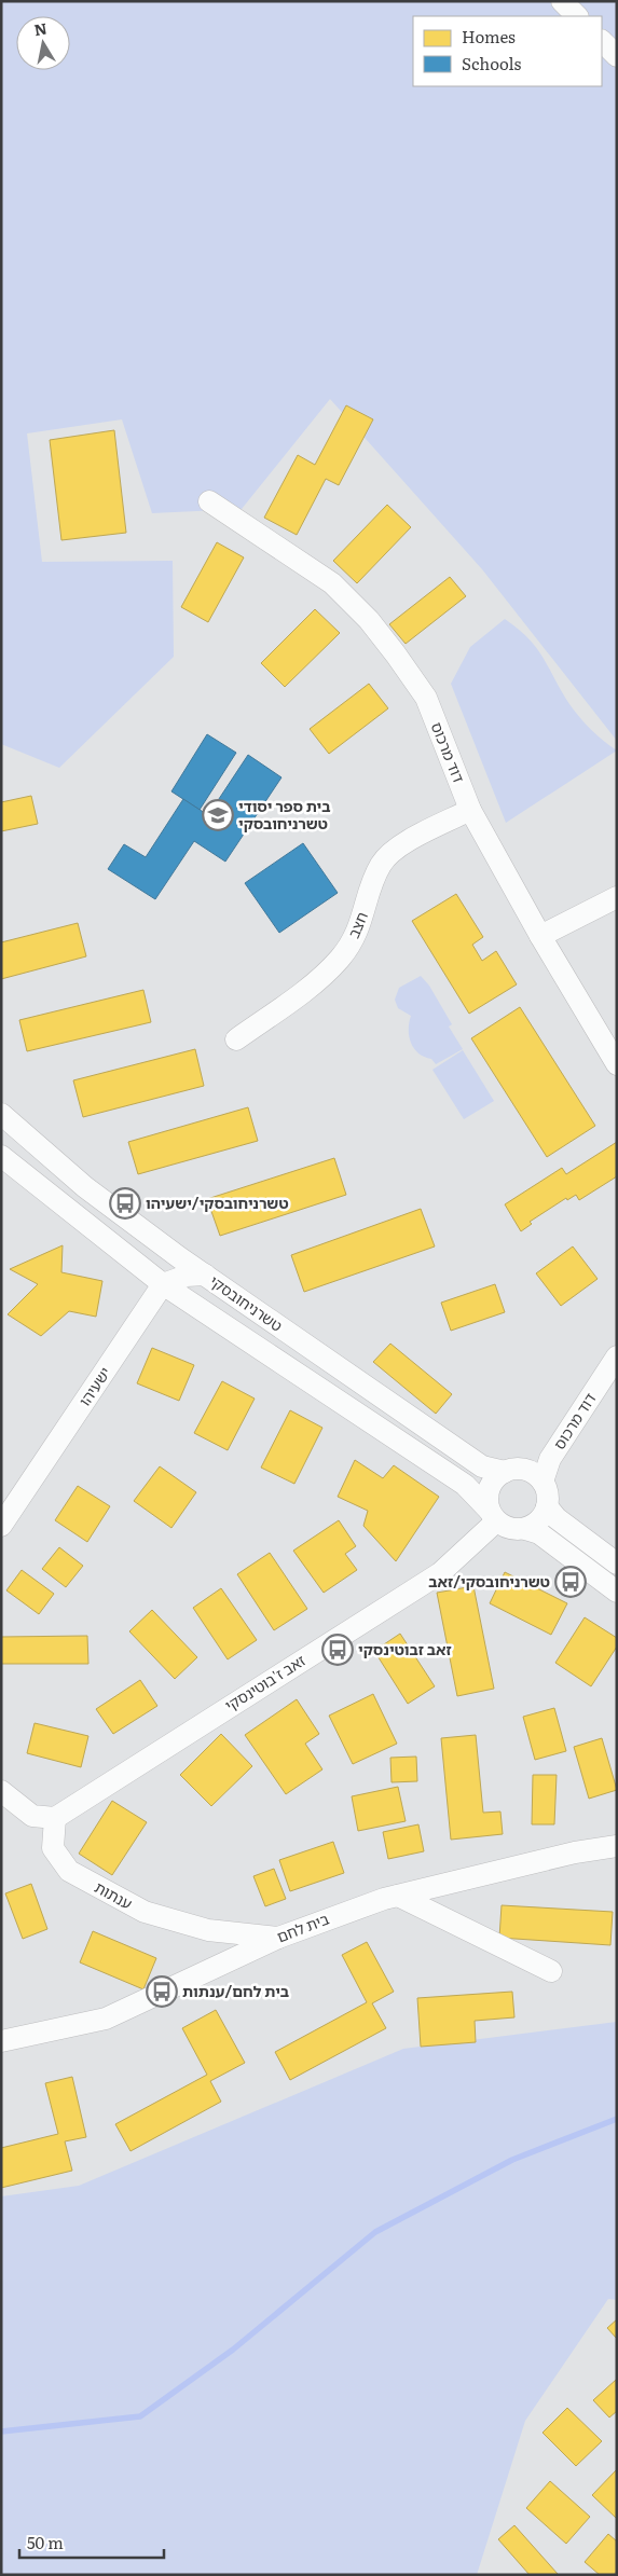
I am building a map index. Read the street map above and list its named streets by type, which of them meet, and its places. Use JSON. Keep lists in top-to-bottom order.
{
  "streets": {
    "street": [
      "דוד מרכוס",
      "חצב",
      "טשרניחובסקי",
      "ישעיהו",
      "זאב ז'בוטינסקי",
      "ענתות",
      "בית לחם"
    ]
  },
  "crossings": [
    ["דוד מרכוס", "חצב"],
    ["דוד מרכוס", "טשרניחובסקי"],
    ["דוד מרכוס", "זאב ז'בוטינסקי"],
    ["טשרניחובסקי", "ישעיהו"],
    ["טשרניחובסקי", "זאב ז'בוטינסקי"],
    ["זאב ז'בוטינסקי", "ענתות"],
    ["ענתות", "בית לחם"]
  ],
  "places": {
    "school or university": ["בית ספר יסודי טשרניחובסקי"],
    "bus stop": [
      "טשרניחובסקי/ישעיהו",
      "טשרניחובסקי/זאב",
      "זאב זבוטינסקי",
      "בית לחם/ענתות"
    ]
  },
  "legend": ["Homes", "Schools"],
  "scale_bar": "50 m",
  "north": "top"
}
